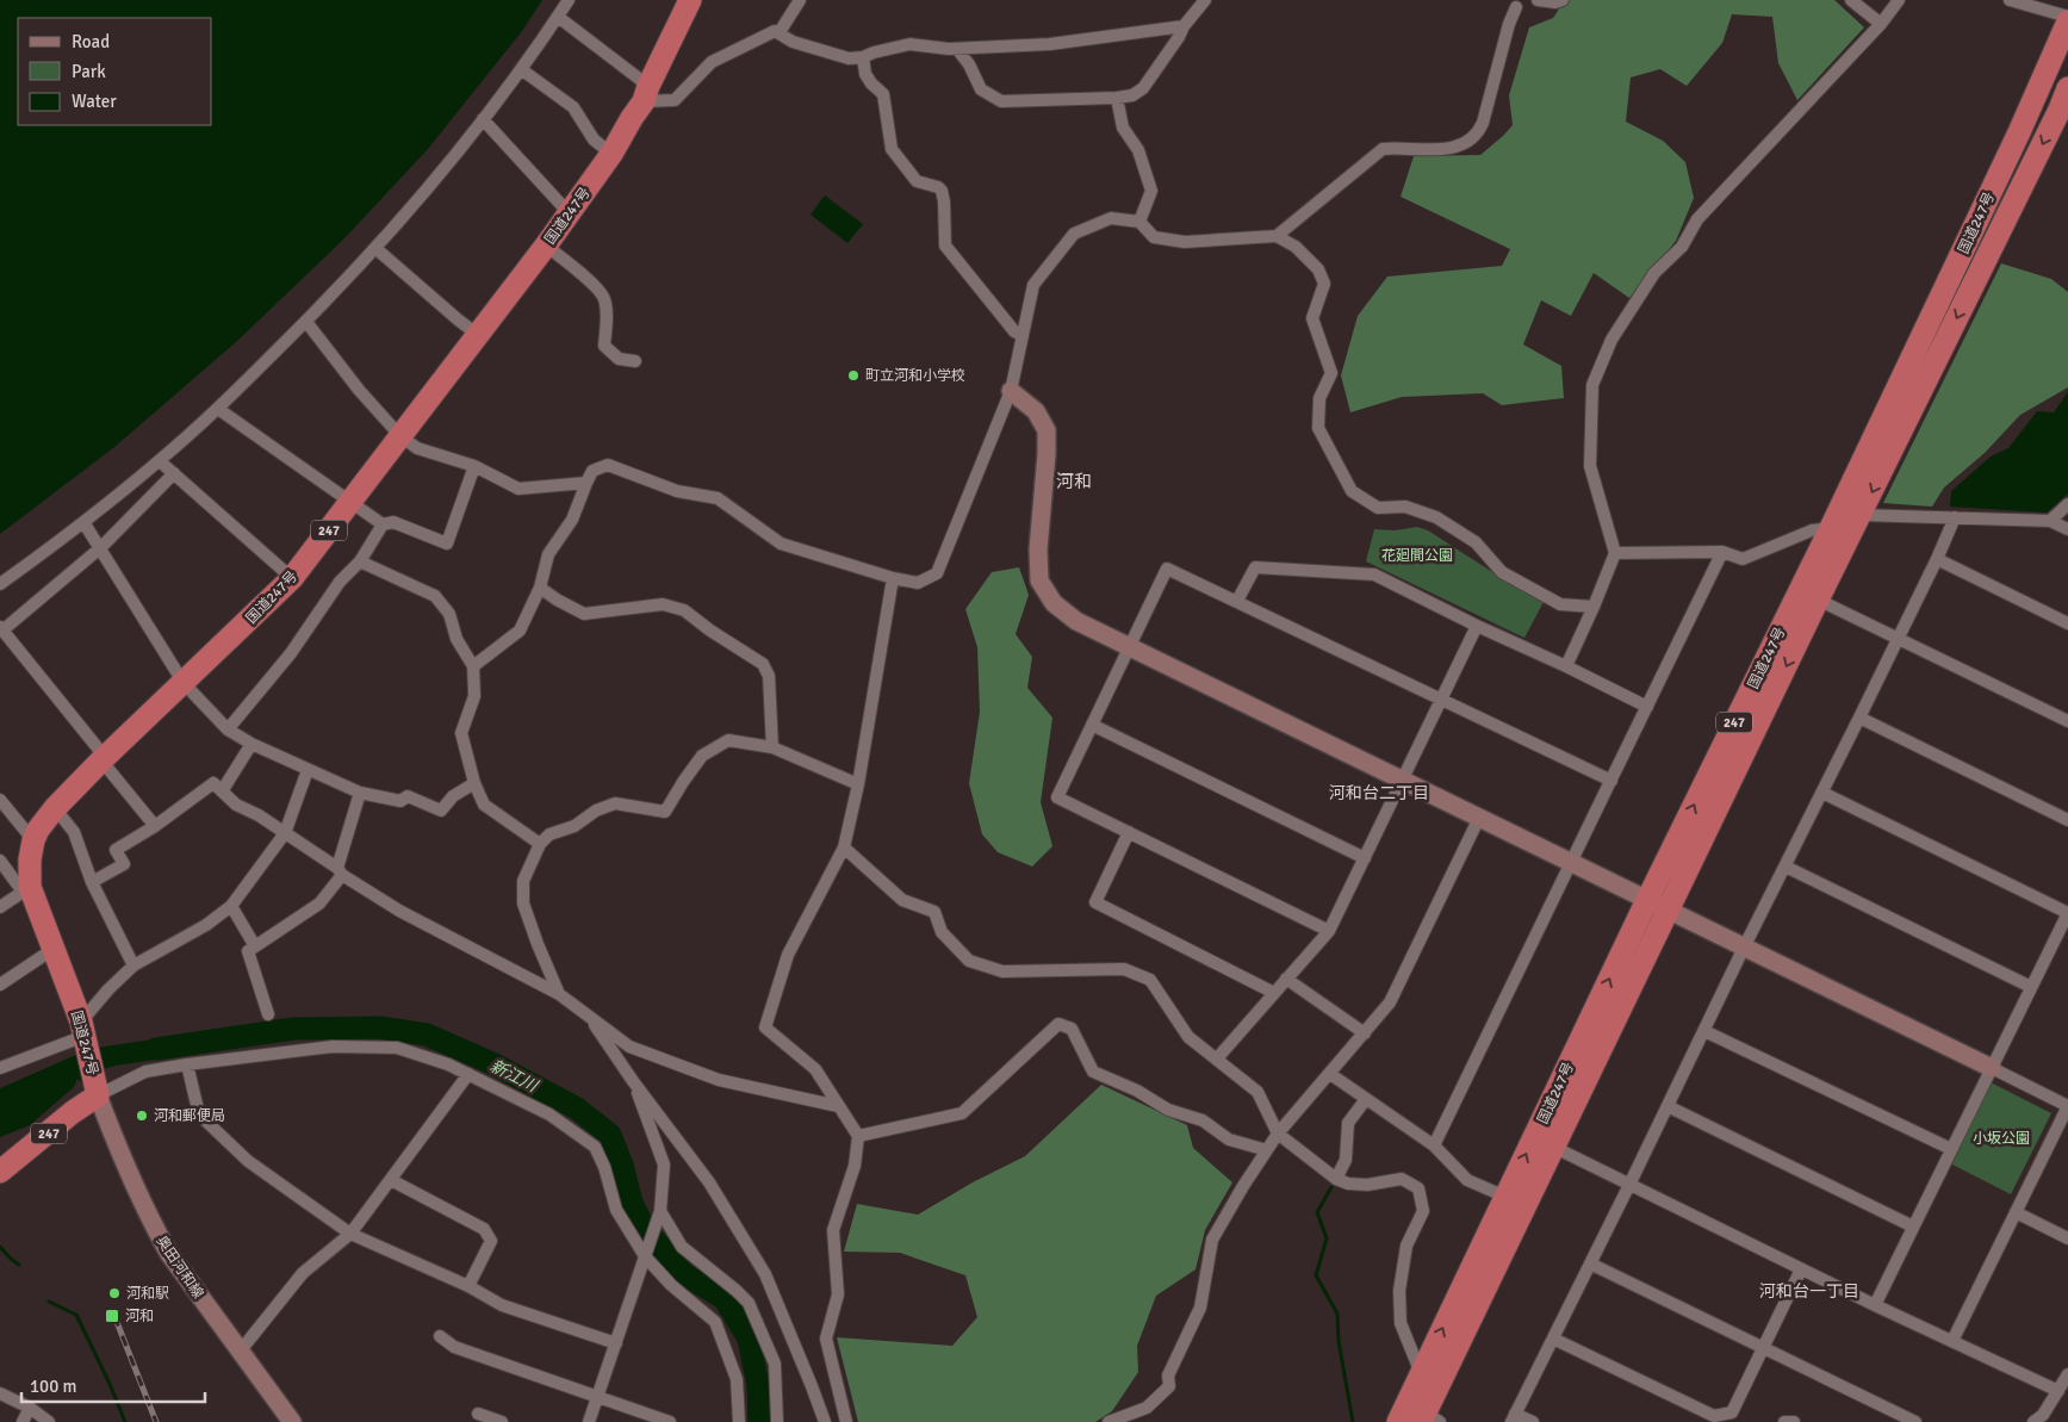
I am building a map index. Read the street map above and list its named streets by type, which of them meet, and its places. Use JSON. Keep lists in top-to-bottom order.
{
  "streets": {
    "highway": ["国道247号", "247"],
    "street": ["奥田河和線"]
  },
  "crossings": [
    ["国道247号", "奥田河和線"]
  ],
  "districts": ["河和", "河和台二丁目", "河和台一丁目"],
  "water": ["新江川"],
  "parks": ["花廻間公園", "小坂公園"],
  "places": {
    "other": ["町立河和小学校", "河和郵便局", "河和駅"],
    "transit": ["河和"]
  },
  "legend": ["Road", "Park", "Water"],
  "scale_bar": "100 m"
}
